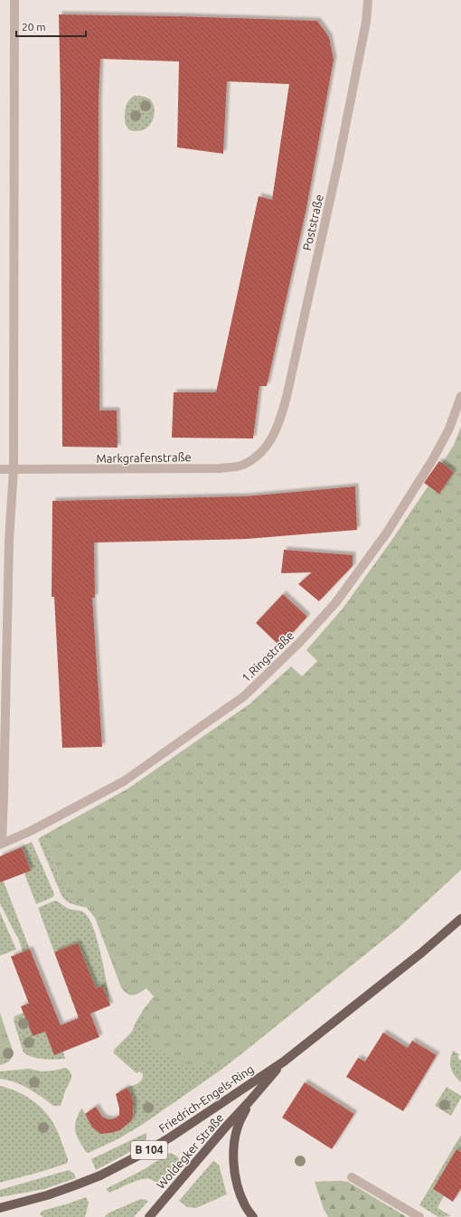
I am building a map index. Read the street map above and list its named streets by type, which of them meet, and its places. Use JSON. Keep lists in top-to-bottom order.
{
  "streets": {
    "main road": ["Friedrich-Engels-Ring", "B 104", "Woldegker Straße"],
    "street": ["Poststraße", "Markgrafenstraße", "1.Ringstraße"]
  },
  "crossings": [
    ["Poststraße", "Markgrafenstraße"],
    ["Friedrich-Engels-Ring", "Woldegker Straße"]
  ],
  "scale_bar": "20 m"
}
